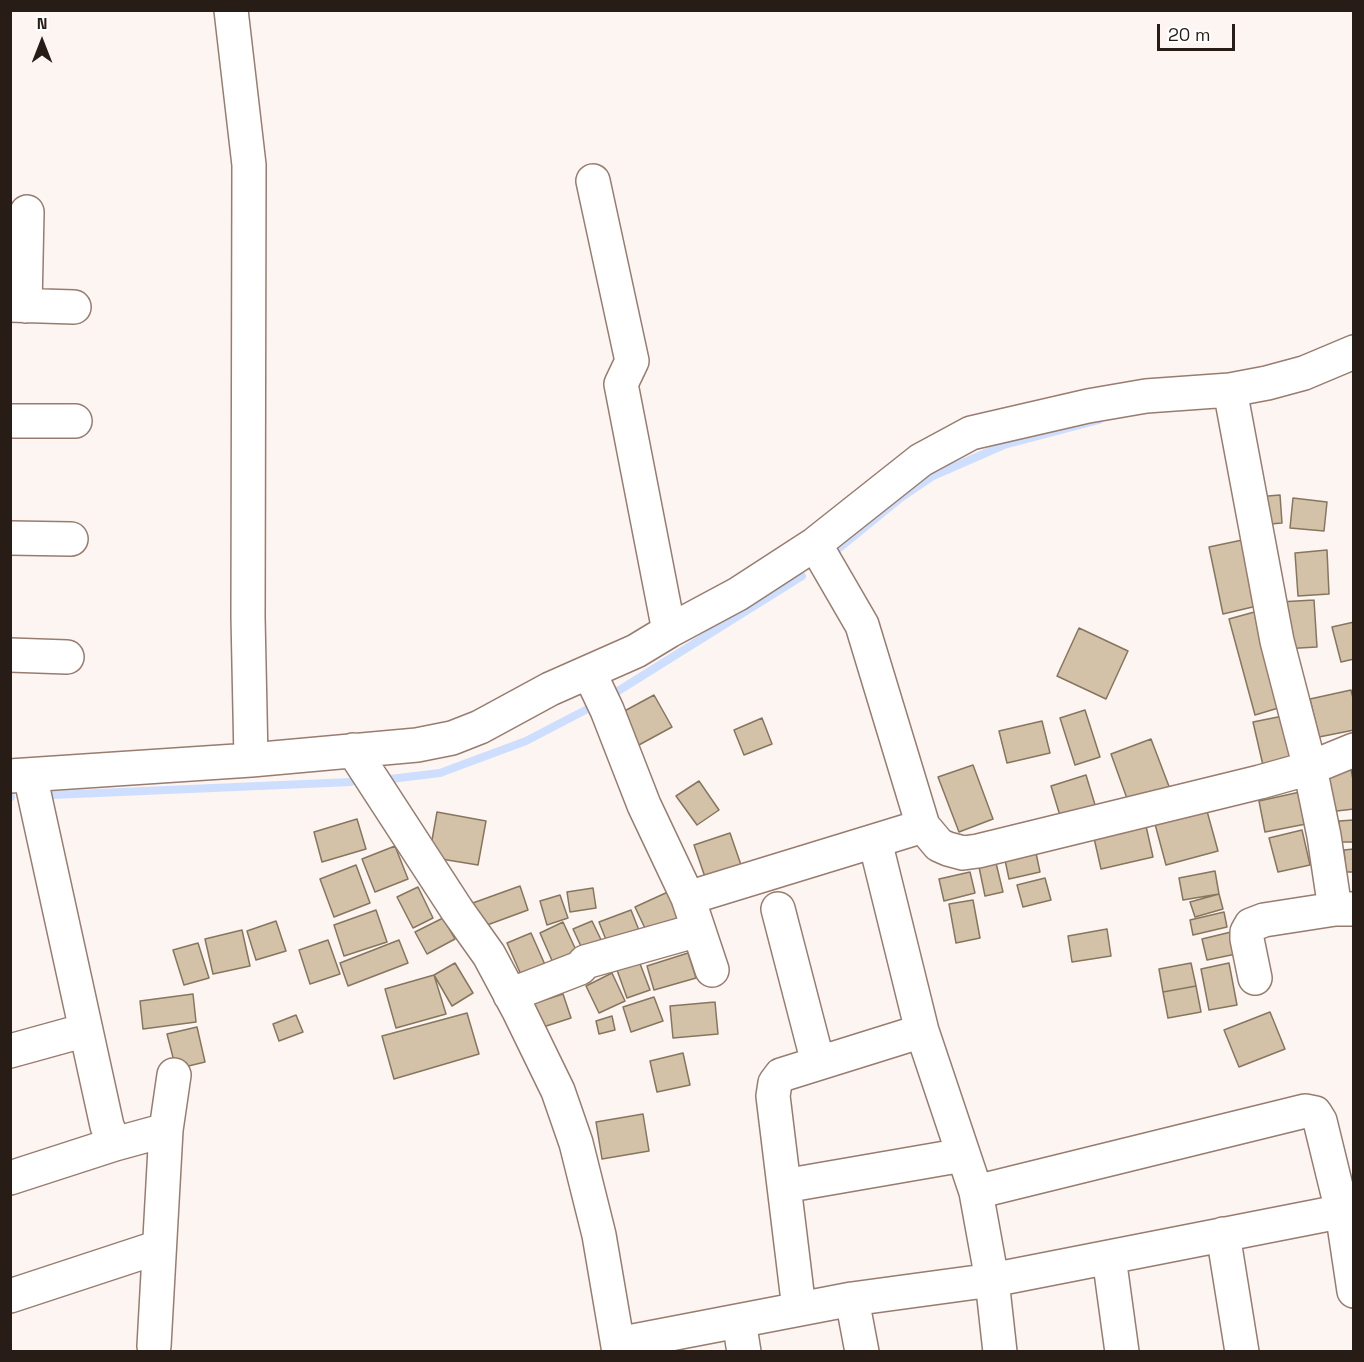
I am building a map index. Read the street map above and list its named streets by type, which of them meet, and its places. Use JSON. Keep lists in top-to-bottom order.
{
  "scale_bar": "20 m",
  "north": "top"
}
